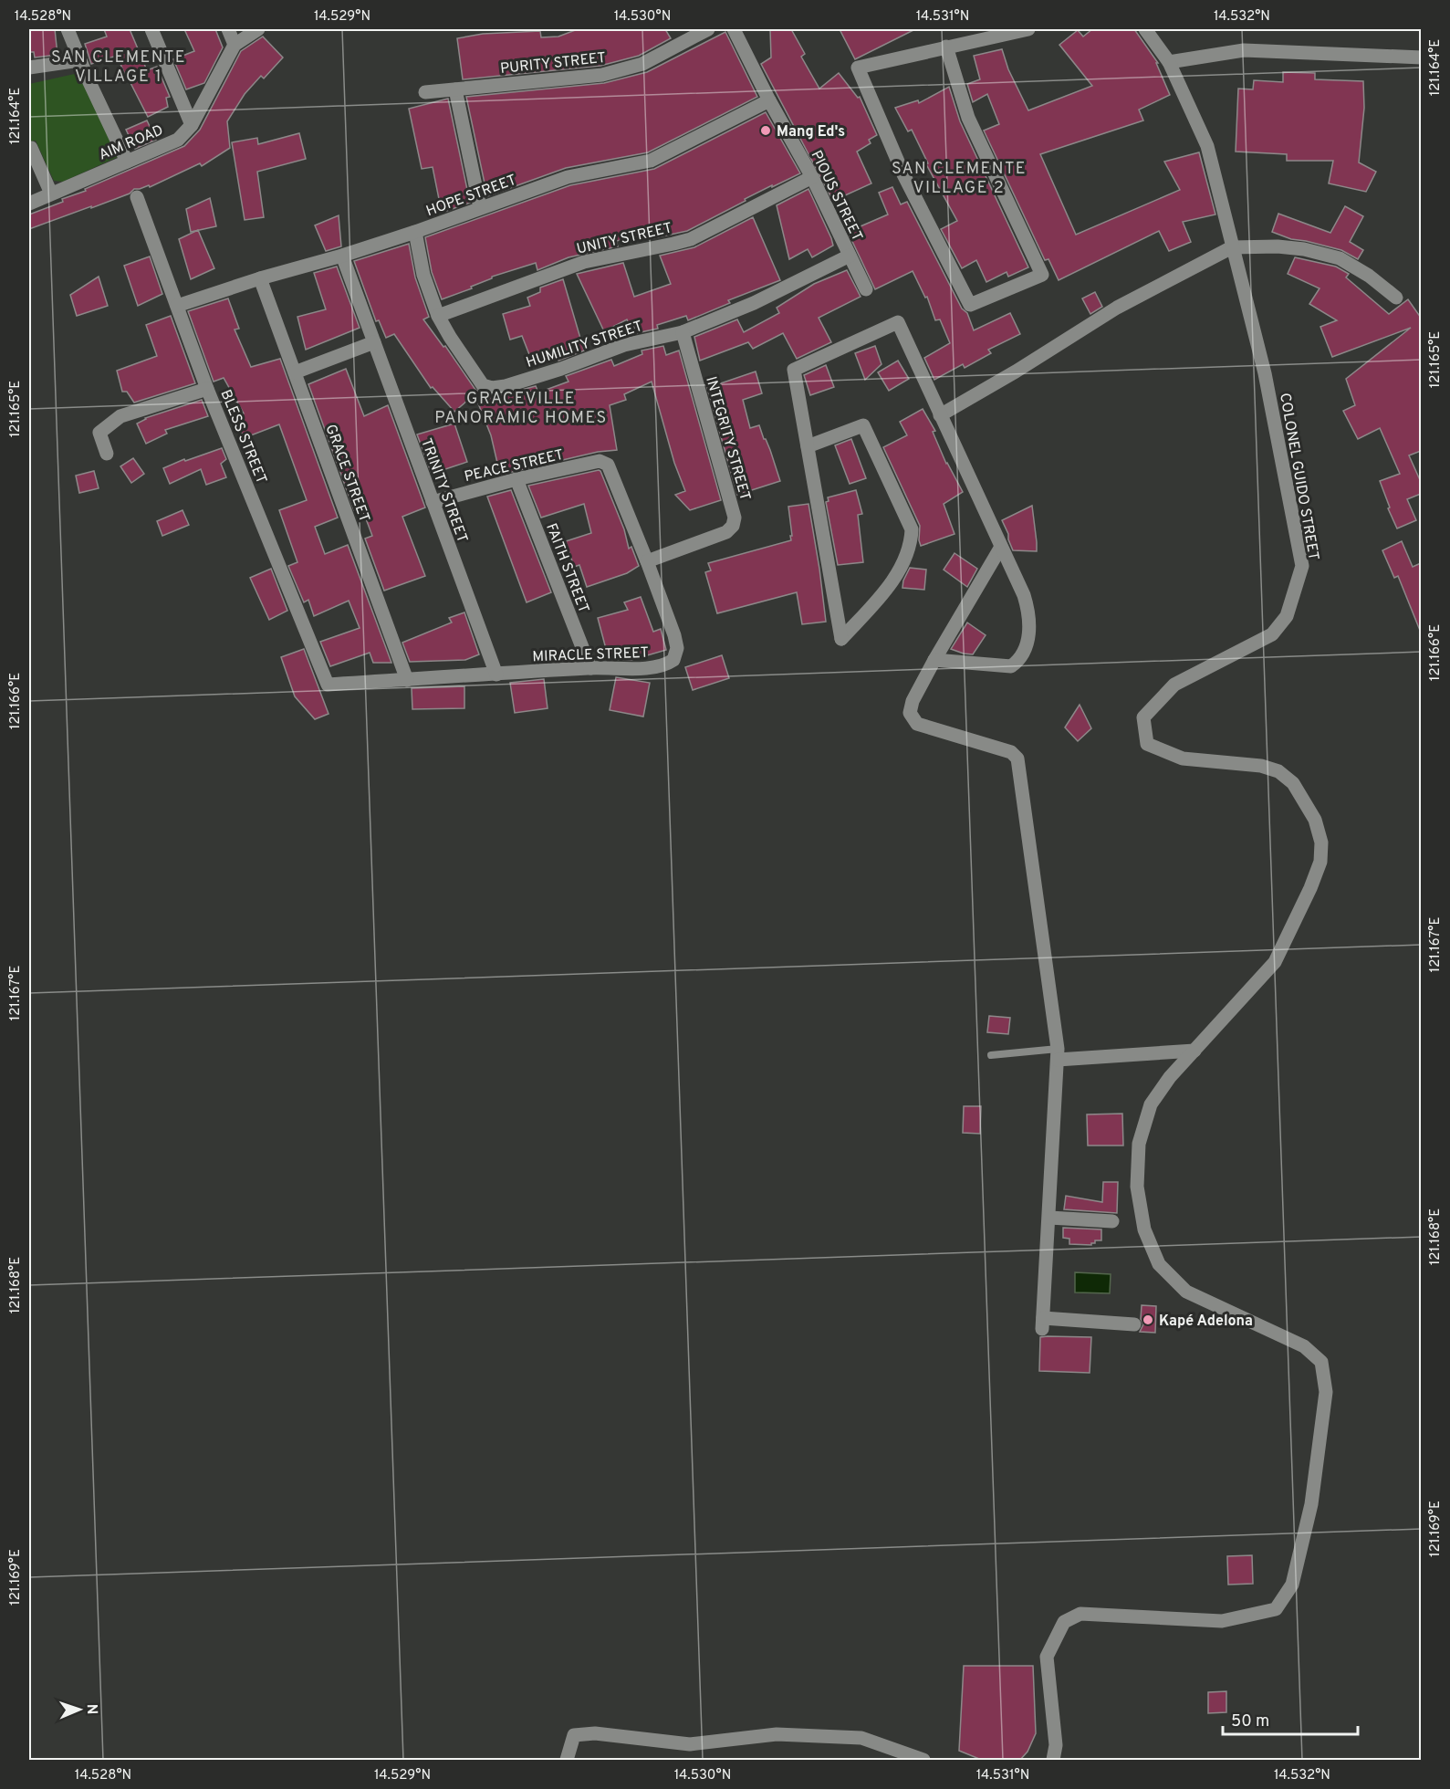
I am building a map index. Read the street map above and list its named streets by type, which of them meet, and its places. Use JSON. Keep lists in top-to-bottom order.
{
  "streets": {
    "street": [
      "PURITY STREET",
      "AIM ROAD",
      "HOPE STREET",
      "PIOUS STREET",
      "UNITY STREET",
      "HUMILITY STREET",
      "BLESS STREET",
      "INTEGRITY STREET",
      "PEACE STREET",
      "GRACE STREET",
      "COLONEL GUIDO STREET",
      "TRINITY STREET",
      "FAITH STREET",
      "MIRACLE STREET"
    ]
  },
  "crossings": [
    ["HOPE STREET", "PIOUS STREET"],
    ["HOPE STREET", "HUMILITY STREET"],
    ["HOPE STREET", "BLESS STREET"],
    ["HOPE STREET", "GRACE STREET"],
    ["HOPE STREET", "TRINITY STREET"],
    ["PIOUS STREET", "UNITY STREET"],
    ["PIOUS STREET", "HUMILITY STREET"],
    ["UNITY STREET", "HUMILITY STREET"],
    ["HUMILITY STREET", "INTEGRITY STREET"],
    ["BLESS STREET", "MIRACLE STREET"],
    ["INTEGRITY STREET", "MIRACLE STREET"],
    ["PEACE STREET", "TRINITY STREET"],
    ["PEACE STREET", "FAITH STREET"],
    ["PEACE STREET", "MIRACLE STREET"],
    ["GRACE STREET", "MIRACLE STREET"],
    ["TRINITY STREET", "MIRACLE STREET"],
    ["FAITH STREET", "MIRACLE STREET"]
  ],
  "districts": ["SAN CLEMENTE VILLAGE 1", "SAN CLEMENTE VILLAGE 2", "GRACEVILLE PANORAMIC HOMES"],
  "places": ["Mang Ed's", "Kapé Adelona"],
  "scale_bar": "50 m",
  "north": "right",
  "coordinates": [
    "14.528°N",
    "14.529°N",
    "14.530°N",
    "14.531°N",
    "14.532°N",
    "121.164°E",
    "121.165°E",
    "121.166°E",
    "121.167°E",
    "121.168°E",
    "121.169°E"
  ]
}
